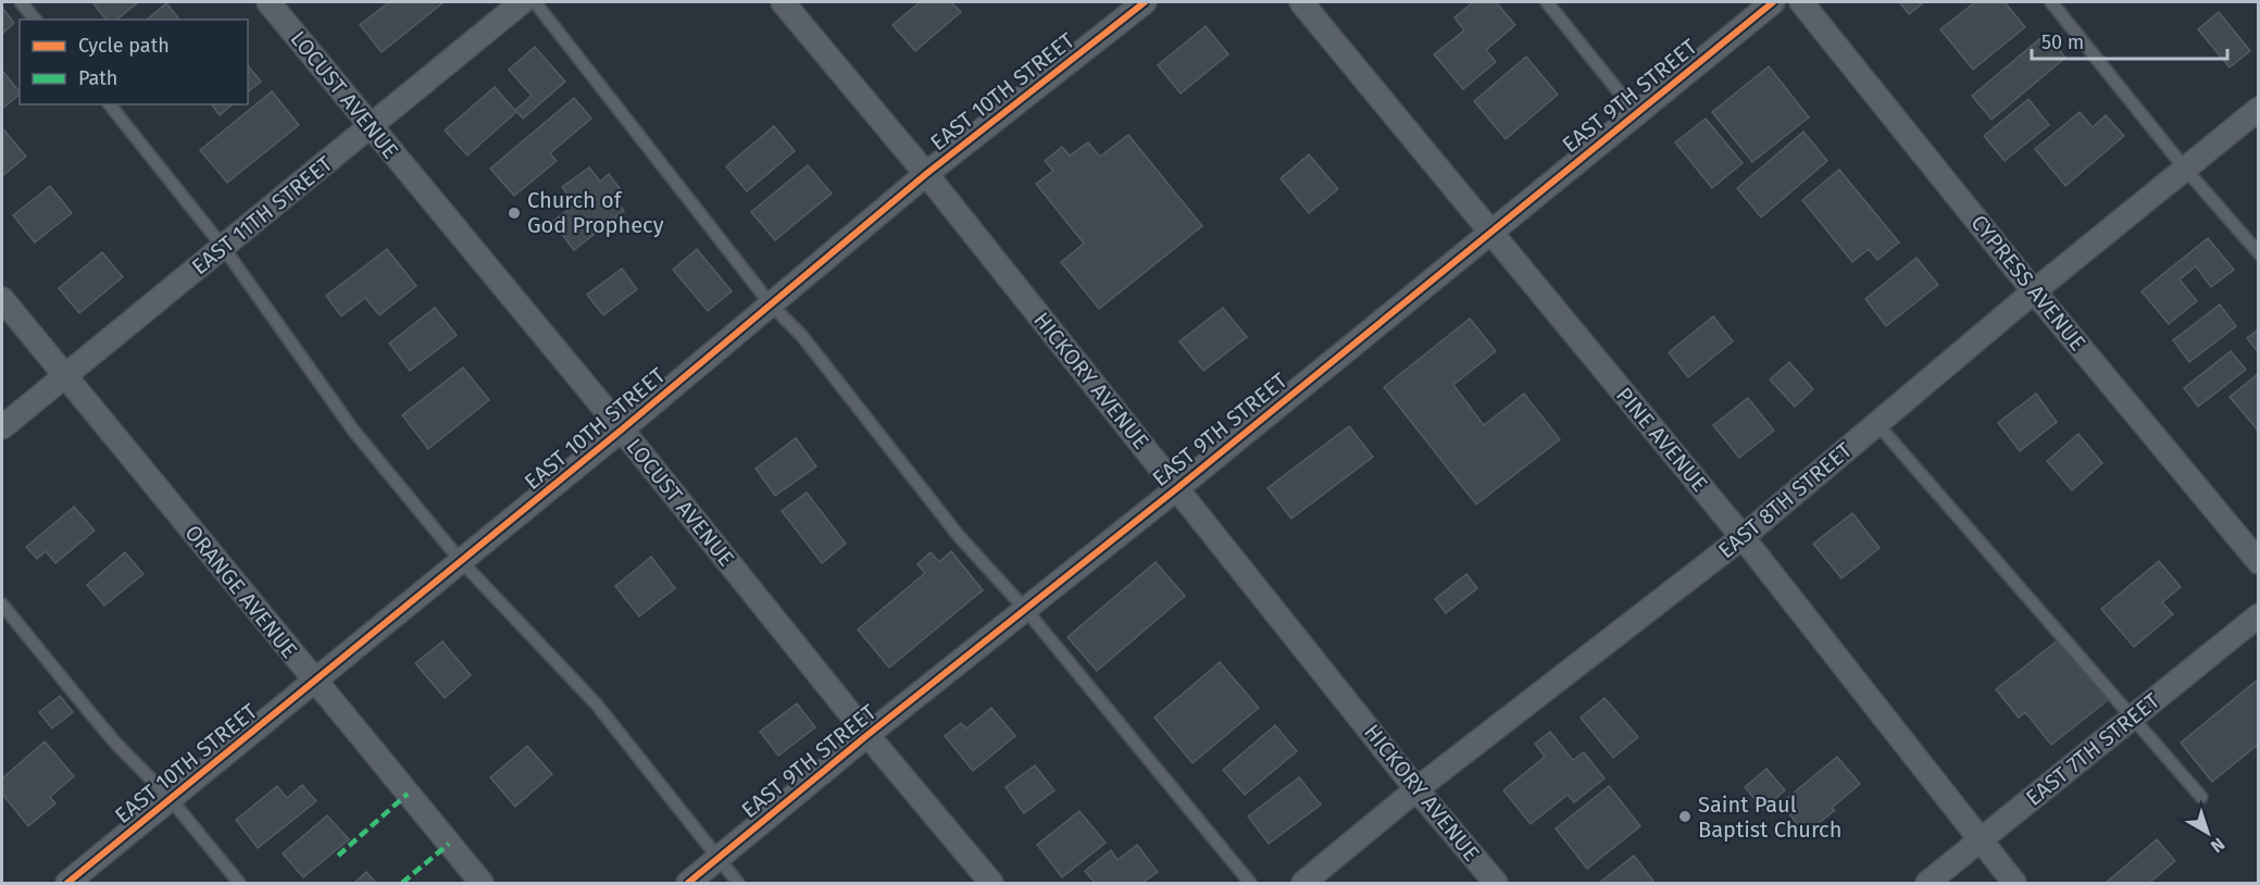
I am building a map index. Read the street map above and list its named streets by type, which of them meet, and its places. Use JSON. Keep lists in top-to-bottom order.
{
  "streets": {
    "street": [
      "EAST 10TH STREET",
      "LOCUST AVENUE",
      "EAST 9TH STREET",
      "EAST 11TH STREET",
      "CYPRESS AVENUE",
      "HICKORY AVENUE",
      "PINE AVENUE",
      "EAST 8TH STREET",
      "ORANGE AVENUE",
      "EAST 7TH STREET"
    ]
  },
  "crossings": [
    ["EAST 10TH STREET", "LOCUST AVENUE"],
    ["EAST 10TH STREET", "HICKORY AVENUE"],
    ["EAST 10TH STREET", "ORANGE AVENUE"],
    ["LOCUST AVENUE", "EAST 9TH STREET"],
    ["LOCUST AVENUE", "EAST 11TH STREET"],
    ["EAST 9TH STREET", "HICKORY AVENUE"],
    ["EAST 9TH STREET", "PINE AVENUE"],
    ["EAST 11TH STREET", "ORANGE AVENUE"],
    ["CYPRESS AVENUE", "EAST 8TH STREET"],
    ["HICKORY AVENUE", "EAST 8TH STREET"],
    ["PINE AVENUE", "EAST 8TH STREET"],
    ["PINE AVENUE", "EAST 7TH STREET"]
  ],
  "places": ["Church of God Prophecy", "Saint Paul Baptist Church"],
  "legend": ["Cycle path", "Path"],
  "scale_bar": "50 m",
  "north": "bottom right"
}
